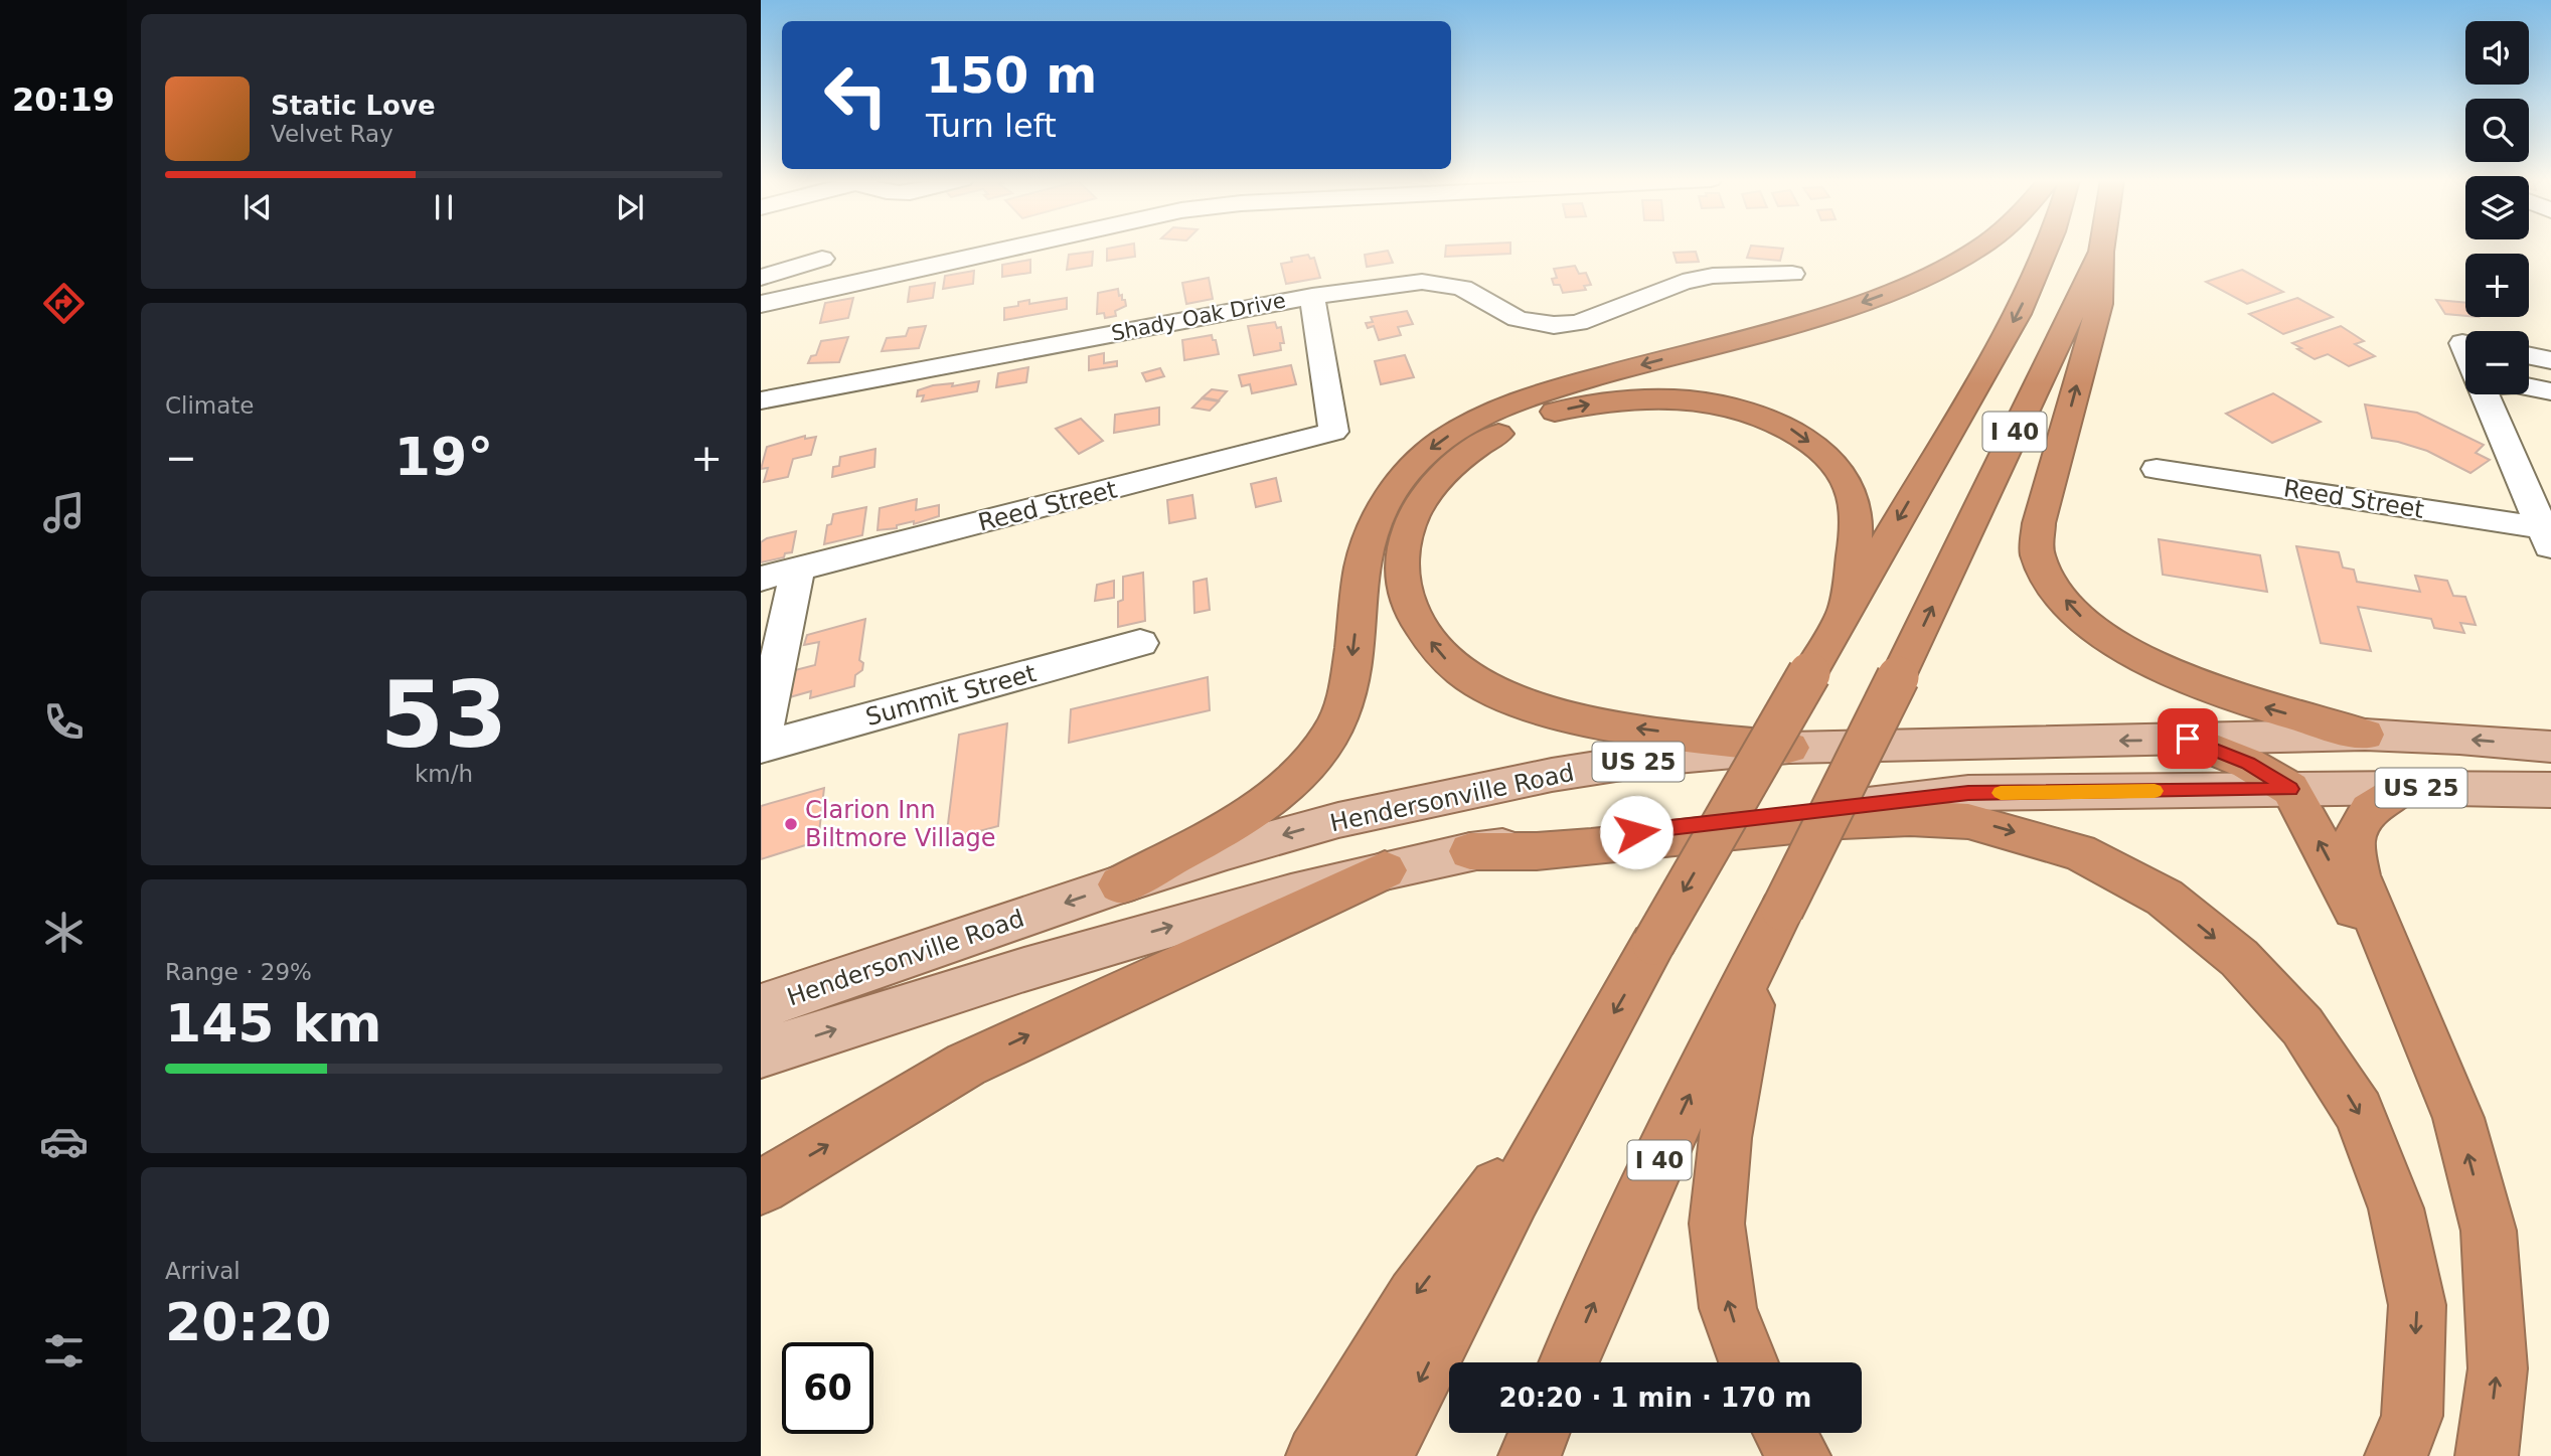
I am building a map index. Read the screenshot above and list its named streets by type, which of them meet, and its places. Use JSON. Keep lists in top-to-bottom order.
{
  "streets": {
    "highway": ["I 40"],
    "main road": ["US 25", "Hendersonville Road"],
    "street": ["Shady Oak Drive", "Reed Street", "Summit Street"]
  },
  "crossings": [
    ["Shady Oak Drive", "Reed Street"]
  ],
  "places": ["Clarion Inn Biltmore Village"],
  "page": {
    "tabs": "20:19",
    "map_buttons": ["+", "−"],
    "turn": ["150 m", "Turn left"],
    "song": ["Static Love", "Velvet Ray"],
    "tile": [
      "Climate",
      ["53", "km/h"],
      ["Range · 29%", "145 km"],
      ["Arrival", "20:20"]
    ],
    "heat": ["−", "19°", "+"],
    "limit": "60",
    "trip": "20:20 · 1 min · 170 m"
  }
}
